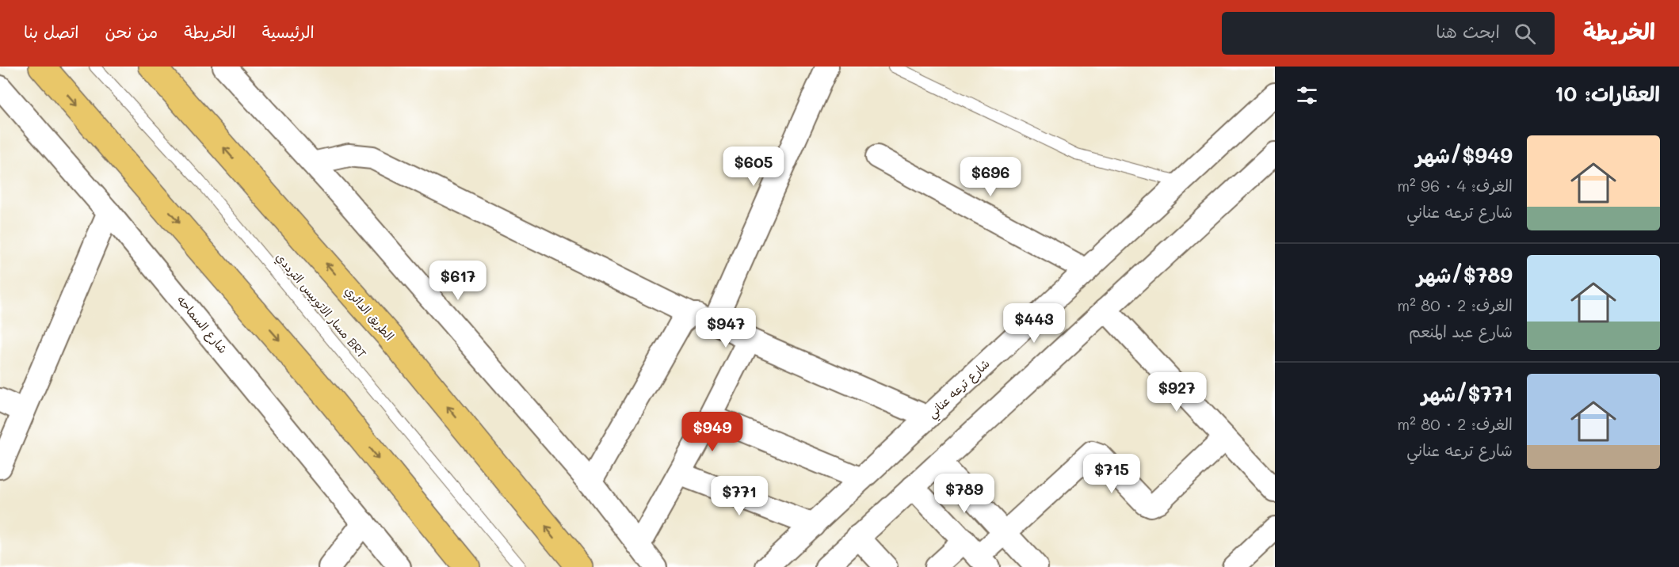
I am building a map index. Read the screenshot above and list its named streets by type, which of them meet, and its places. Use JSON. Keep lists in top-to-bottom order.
{
  "streets": {
    "highway": ["الطريق الدائري"],
    "street": ["شارع السماحه", "شارع ترعه عناني"],
    "lane": ["مسار الاتوبيس الترددي BRT"]
  },
  "page": {
    "header": "الخريطة",
    "search": "ابحث هنا",
    "nav": [
      "الرئيسية",
      "الخريطة",
      "من نحن",
      "اتصل بنا"
    ],
    "heading": "العقارات: 10",
    "list": [
      {
        "name": "$949/شهر",
        "note": "الغرف: 4 · 96 m² · شارع ترعه عناني"
      },
      {
        "name": "$789/شهر",
        "note": "الغرف: 2 · 80 m² · شارع عبد المنعم"
      },
      {
        "name": "$771/شهر",
        "note": "الغرف: 2 · 80 m² · شارع ترعه عناني"
      }
    ],
    "price": [
      "$605",
      "$696",
      "$617",
      "$443",
      "$947",
      "$927",
      "$949",
      "$715",
      "$789",
      "$771"
    ]
  }
}
